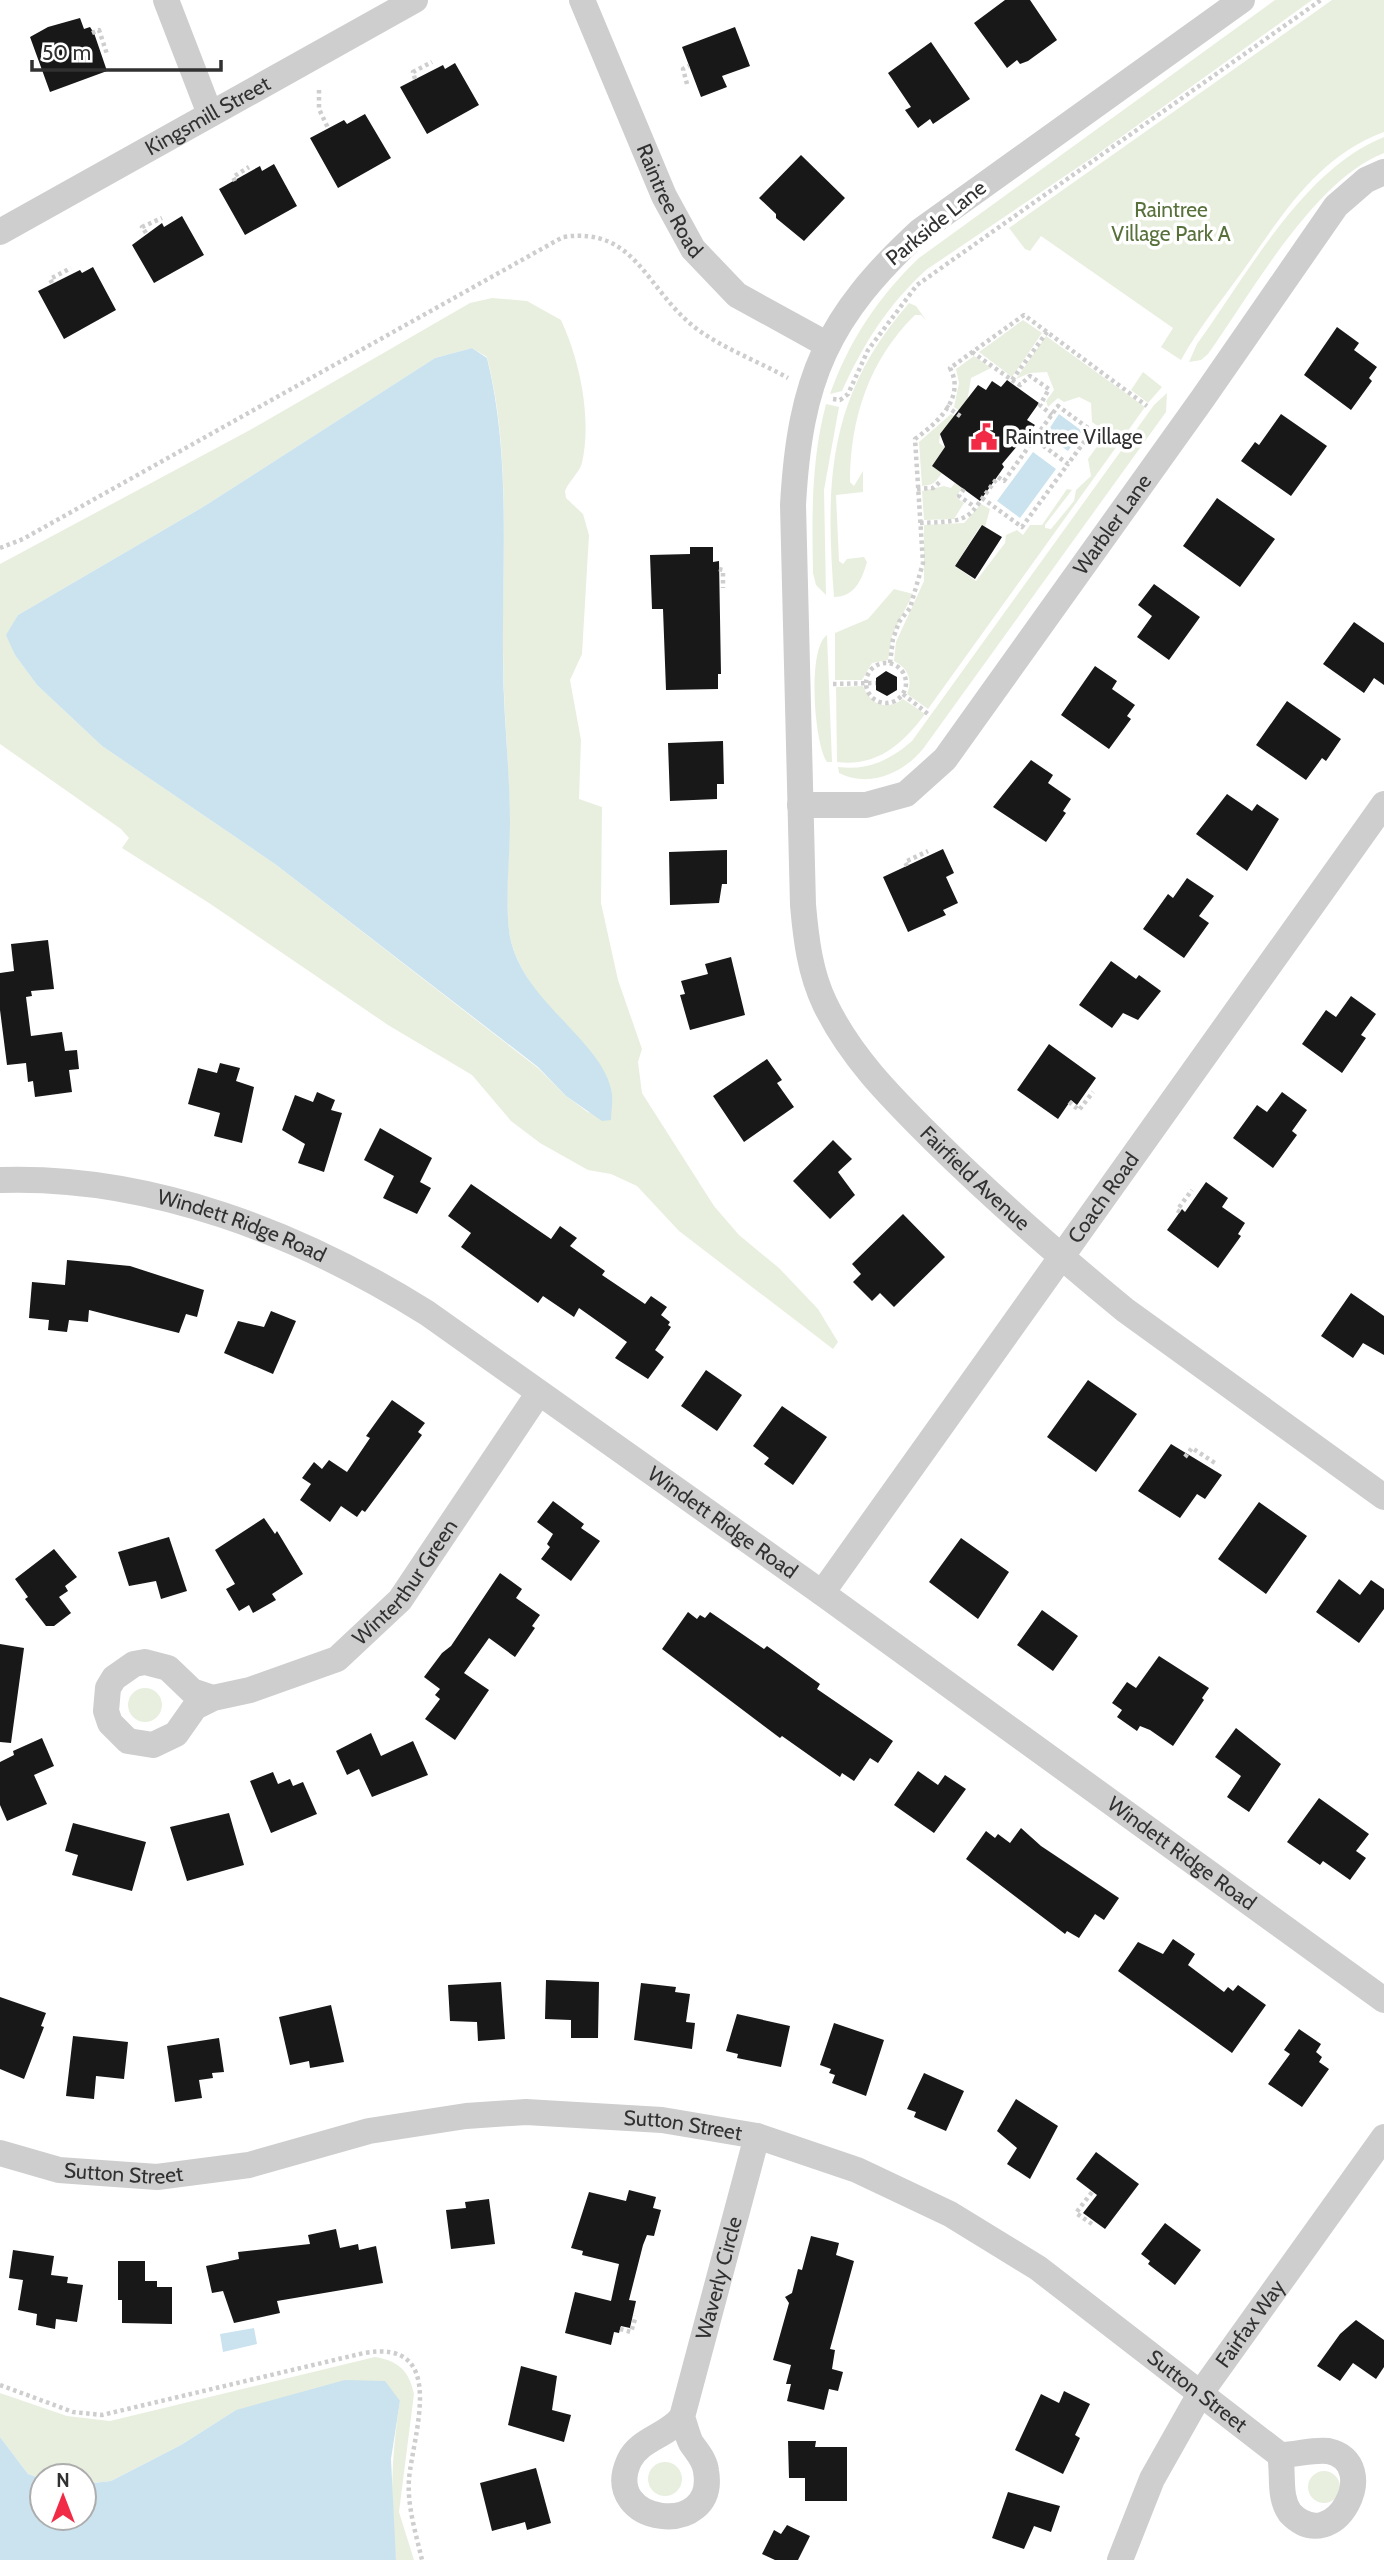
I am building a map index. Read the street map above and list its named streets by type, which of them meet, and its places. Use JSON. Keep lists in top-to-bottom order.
{
  "streets": {
    "street": [
      "Kingsmill Street",
      "Raintree Road",
      "Parkside Lane",
      "Warbler Lane",
      "Fairfield Avenue",
      "Coach Road",
      "Windett Ridge Road",
      "Winterthur Green",
      "Sutton Street",
      "Waverly Circle",
      "Fairfax Way"
    ]
  },
  "crossings": [
    ["Raintree Road", "Parkside Lane"],
    ["Parkside Lane", "Warbler Lane"],
    ["Parkside Lane", "Fairfield Avenue"],
    ["Warbler Lane", "Fairfield Avenue"],
    ["Fairfield Avenue", "Coach Road"],
    ["Coach Road", "Windett Ridge Road"],
    ["Windett Ridge Road", "Winterthur Green"],
    ["Sutton Street", "Waverly Circle"],
    ["Sutton Street", "Fairfax Way"]
  ],
  "parks": ["Raintree Village Park A"],
  "places": {
    "public building": ["Raintree Village"]
  },
  "scale_bar": "50 m",
  "north": "top"
}
